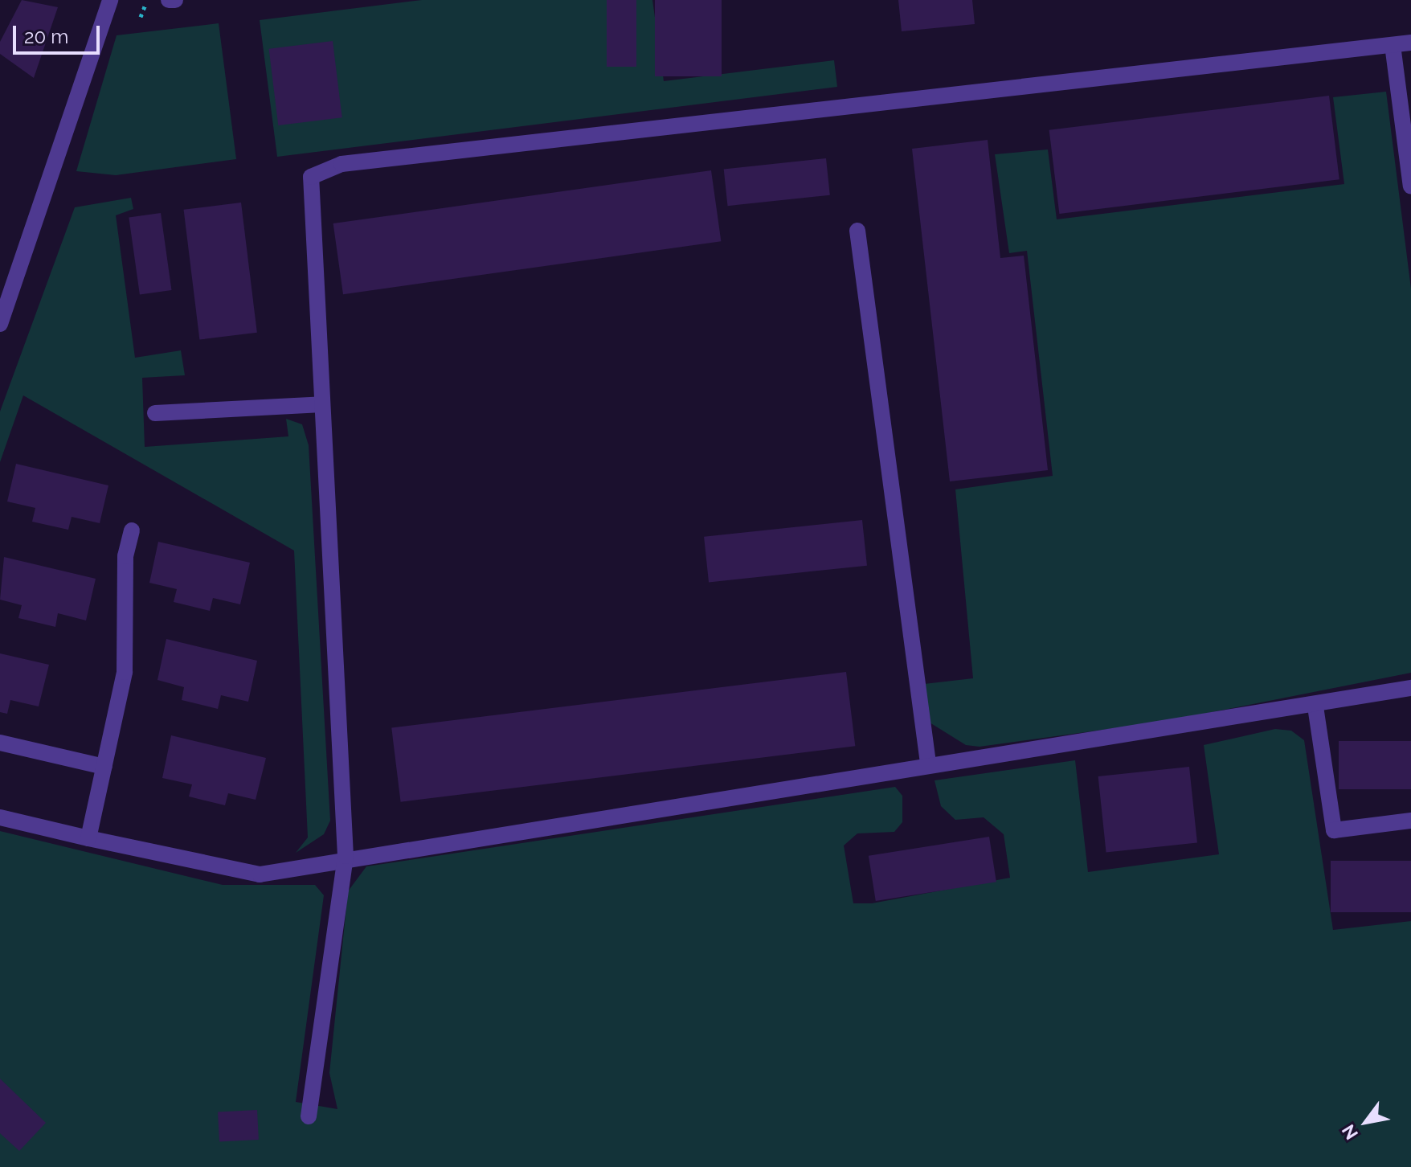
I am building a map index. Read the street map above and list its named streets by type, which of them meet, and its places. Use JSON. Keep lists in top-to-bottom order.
{
  "scale_bar": "20 m",
  "north": "bottom left"
}
